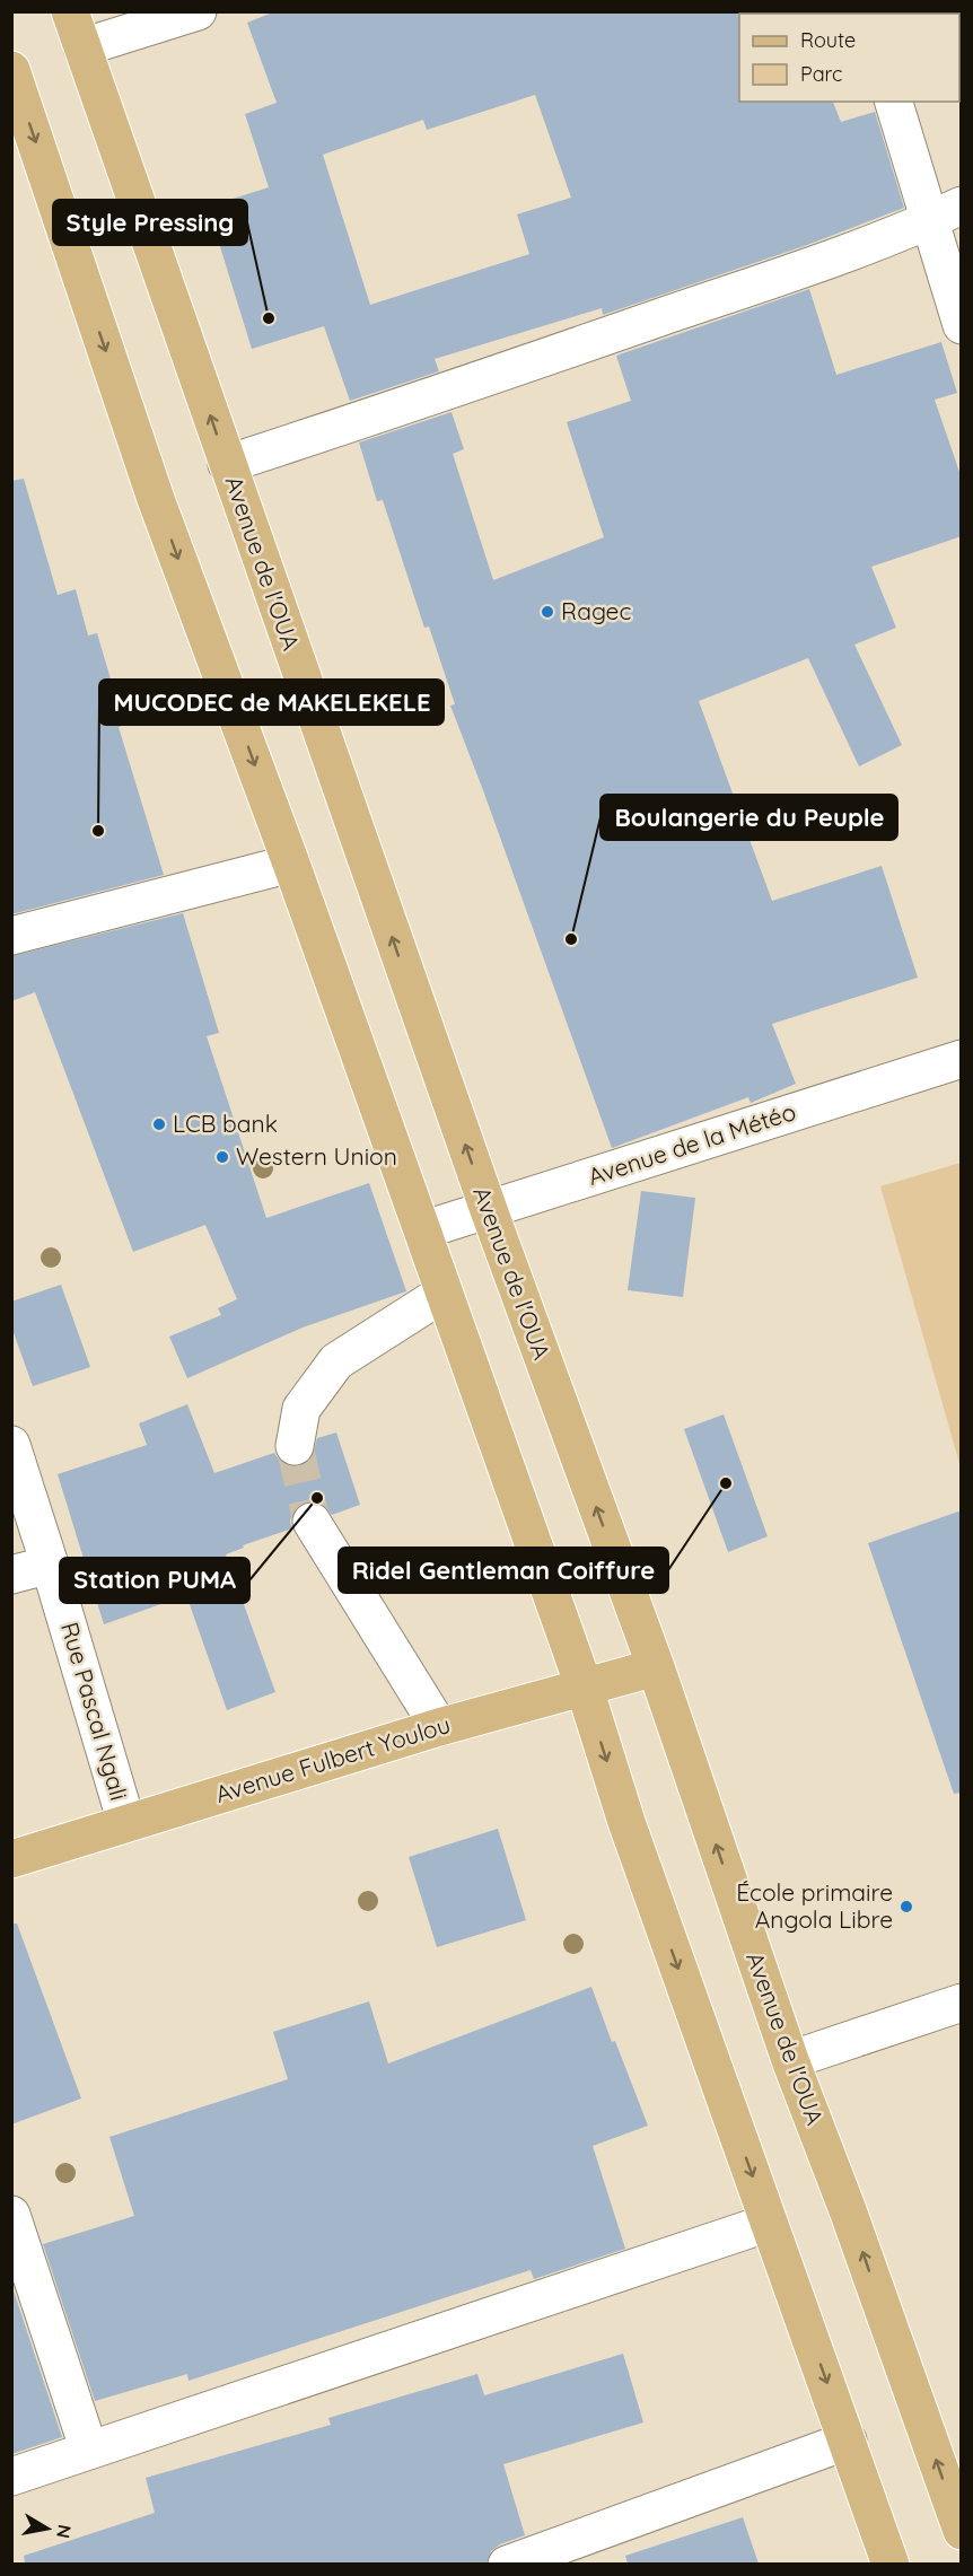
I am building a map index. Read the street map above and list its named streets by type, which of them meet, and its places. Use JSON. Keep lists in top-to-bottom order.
{
  "streets": {
    "main road": ["Avenue de l'OUA", "Avenue Fulbert Youlou"],
    "street": ["Avenue de la Météo", "Rue Pascal Ngali"]
  },
  "crossings": [
    ["Avenue de l'OUA", "Avenue de la Météo"],
    ["Avenue de l'OUA", "Avenue Fulbert Youlou"],
    ["Rue Pascal Ngali", "Avenue Fulbert Youlou"]
  ],
  "places": [
    "Style Pressing",
    "Ragec",
    "MUCODEC de MAKELEKELE",
    "Boulangerie du Peuple",
    "LCB bank",
    "Western Union",
    "Ridel Gentleman Coiffure",
    "Station PUMA",
    "École primaire Angola Libre"
  ],
  "legend": ["Route", "Parc"],
  "north": "right"
}
